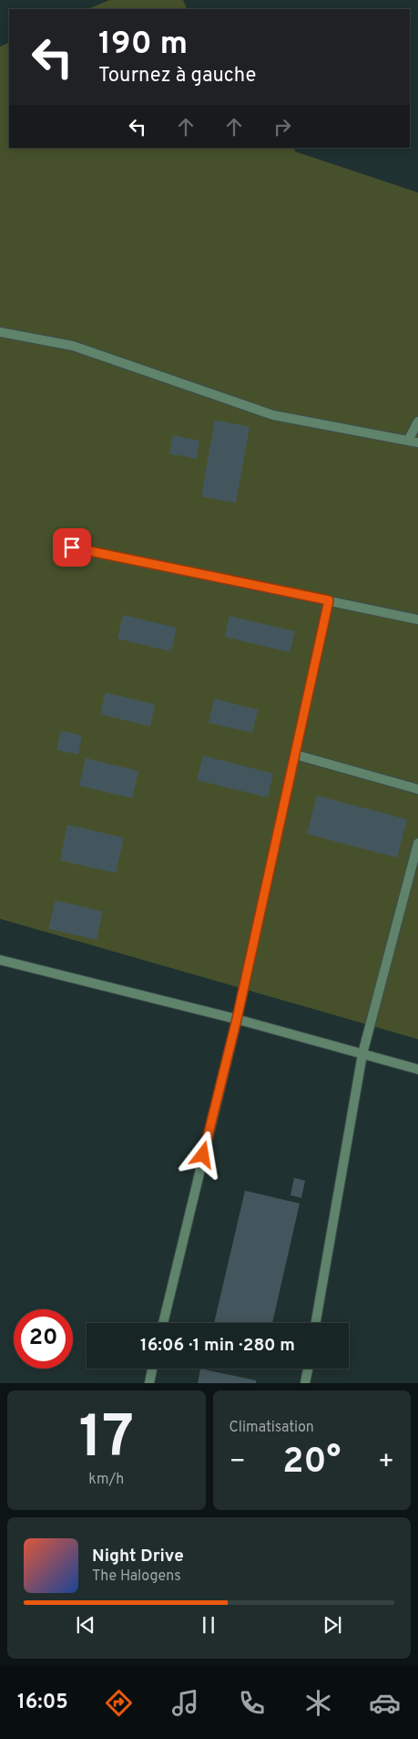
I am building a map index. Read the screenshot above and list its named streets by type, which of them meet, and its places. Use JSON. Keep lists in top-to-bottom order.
{
  "page": {
    "turn": ["190 m", "Tournez à gauche"],
    "limit": "20",
    "trip": "16:06 · 1 min · 280 m",
    "tile": [
      ["17", "km/h"],
      "Climatisation"
    ],
    "heat": ["−", "20°", "+"],
    "song": ["Night Drive", "The Halogens"],
    "tabs": "16:05"
  }
}
